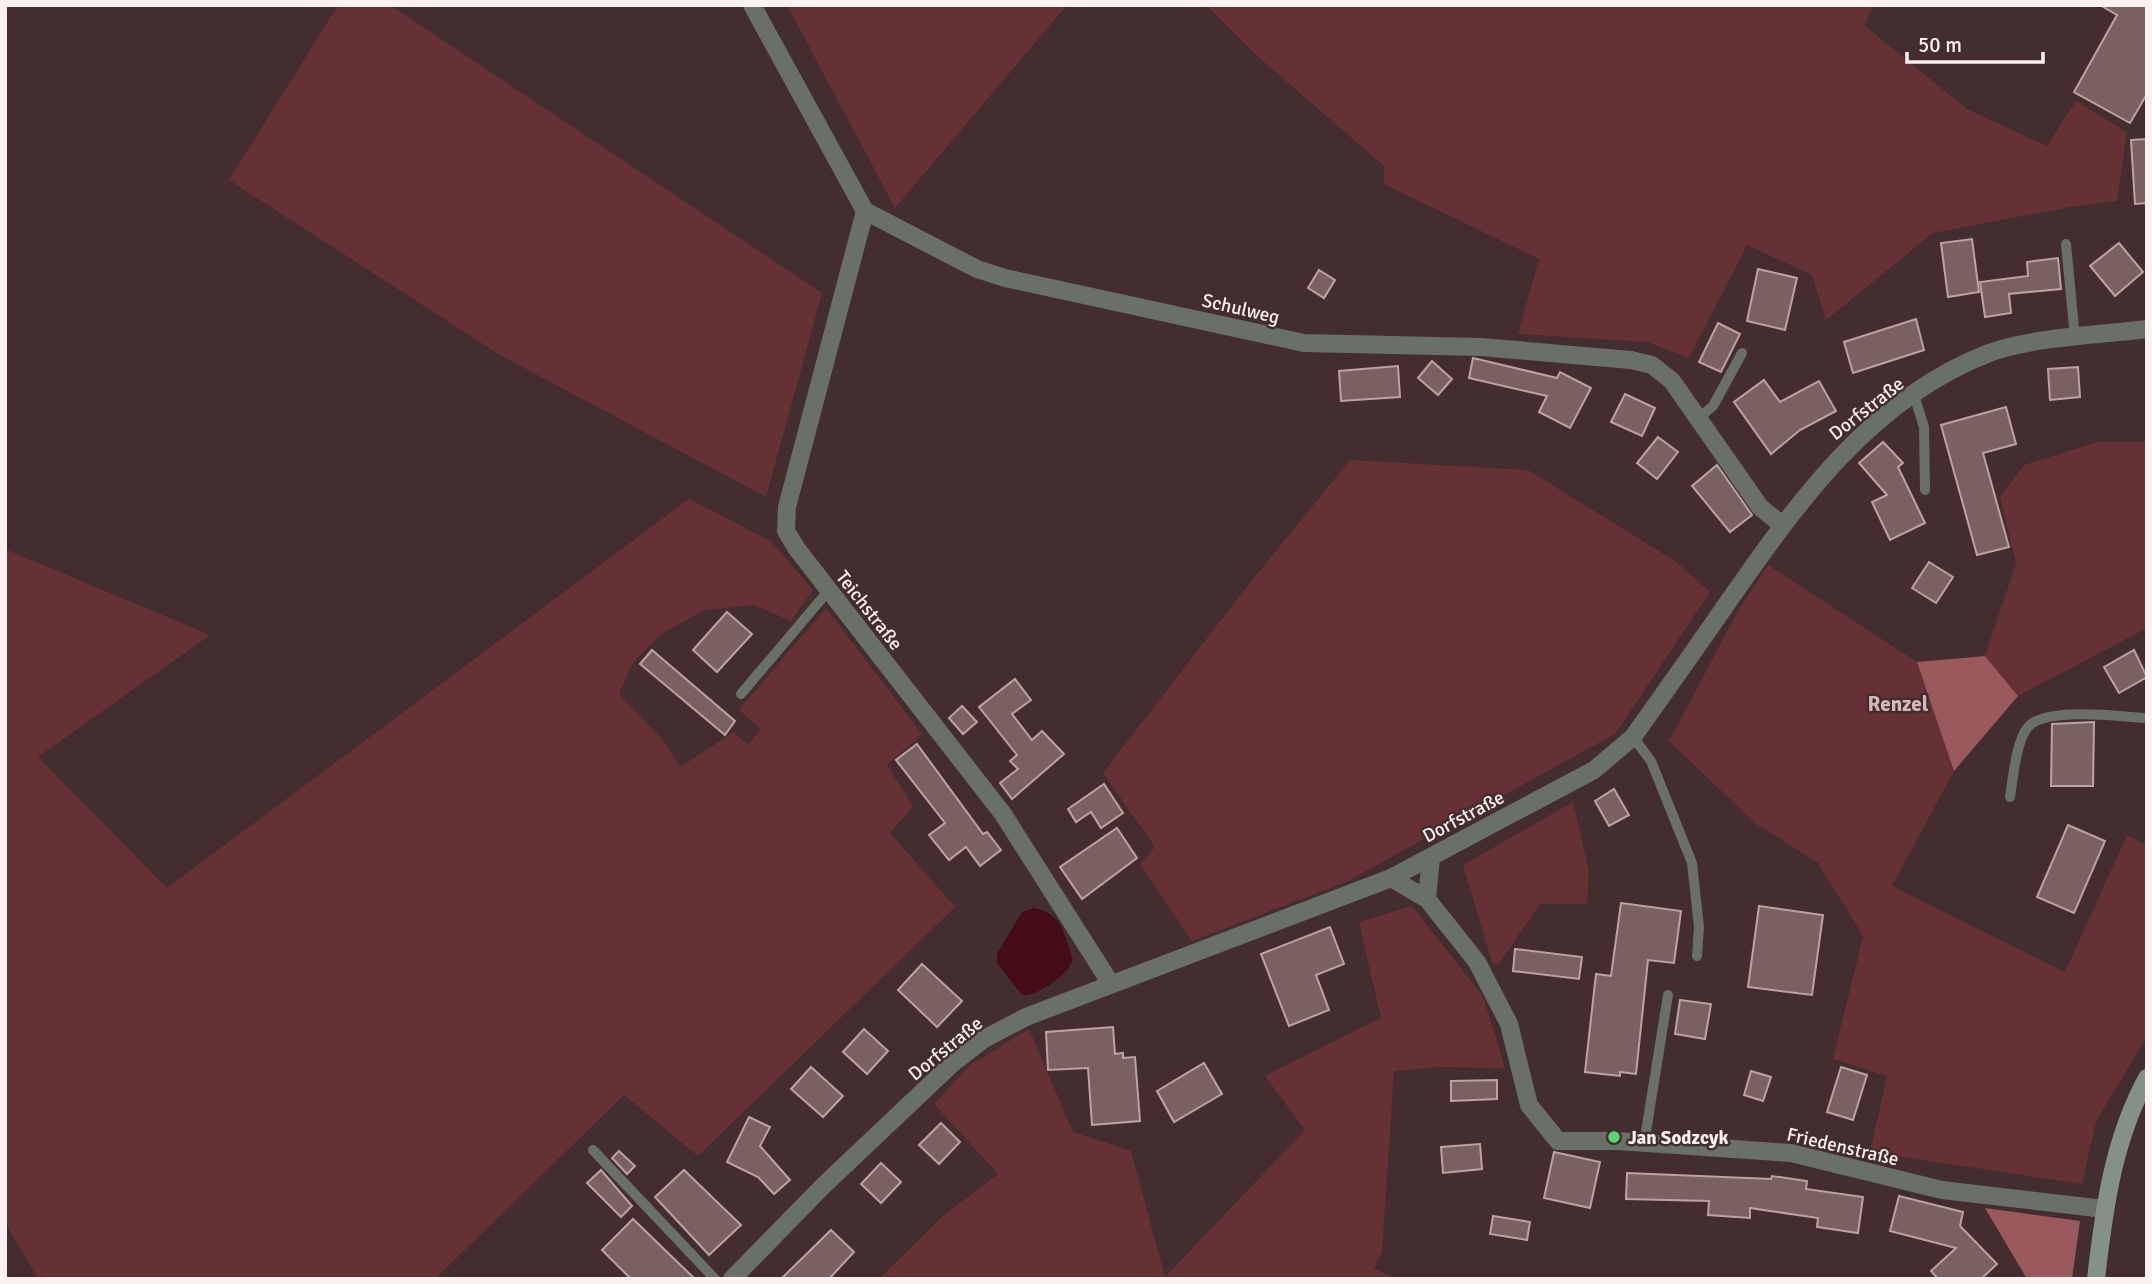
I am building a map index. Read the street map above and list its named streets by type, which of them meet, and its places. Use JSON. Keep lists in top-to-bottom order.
{
  "streets": {
    "street": [
      "Schulweg",
      "Dorfstraße",
      "Teichstraße",
      "Friedenstraße"
    ]
  },
  "crossings": [
    ["Schulweg", "Dorfstraße"],
    ["Schulweg", "Teichstraße"],
    ["Dorfstraße", "Teichstraße"],
    ["Dorfstraße", "Friedenstraße"]
  ],
  "districts": ["Renzel"],
  "places": ["Jan Sodzcyk"],
  "scale_bar": "50 m"
}
